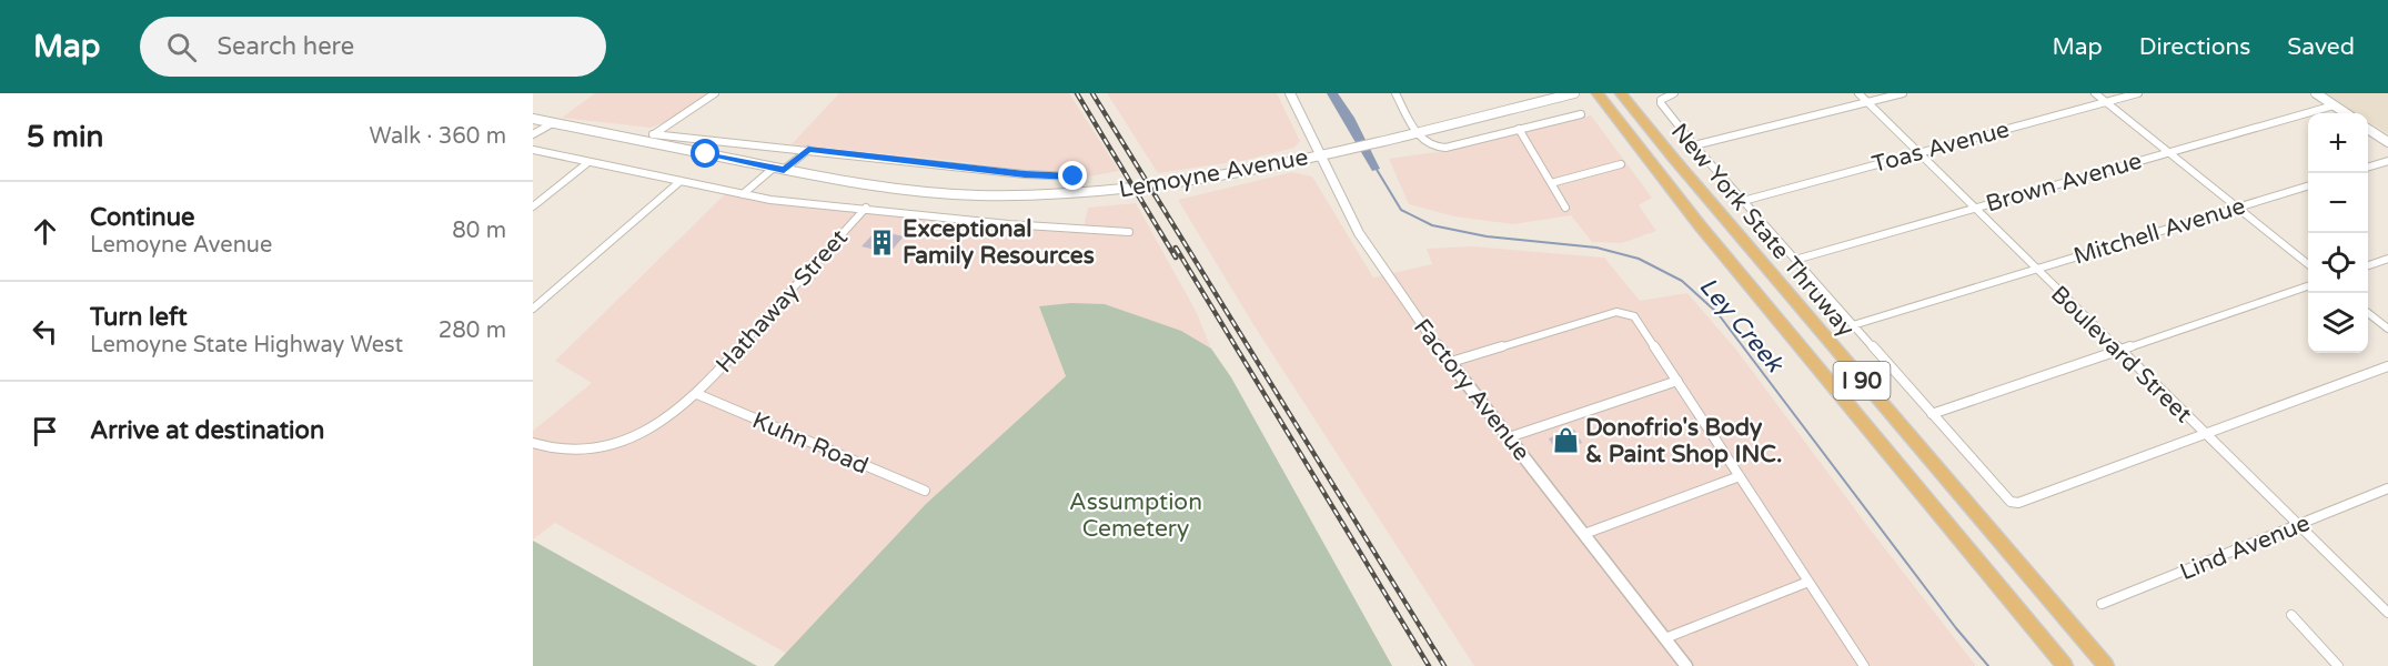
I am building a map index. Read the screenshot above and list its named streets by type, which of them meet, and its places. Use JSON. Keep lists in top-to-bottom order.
{
  "streets": {
    "highway": ["New York State Thruway", "I 90"],
    "street": [
      "Toas Avenue",
      "Lemoyne Avenue",
      "Brown Avenue",
      "Mitchell Avenue",
      "Hathaway Street",
      "Boulevard Street",
      "Factory Avenue",
      "Kuhn Road",
      "Lind Avenue"
    ]
  },
  "crossings": [
    ["Toas Avenue", "Boulevard Street"],
    ["Lemoyne Avenue", "Factory Avenue"],
    ["Brown Avenue", "Boulevard Street"],
    ["Mitchell Avenue", "Boulevard Street"],
    ["Hathaway Street", "Kuhn Road"],
    ["Boulevard Street", "Lind Avenue"]
  ],
  "water": ["Ley Creek"],
  "parks": ["Assumption Cemetery"],
  "places": {
    "building": ["Exceptional Family Resources"],
    "shop": ["Donofrio's Body & Paint Shop INC."]
  },
  "page": {
    "header": "Map",
    "search": "Search here",
    "nav": ["Map", "Directions", "Saved"],
    "heading": ["5 min", "Walk · 360 m"],
    "map_buttons": ["+", "−"],
    "list": [
      ["Continue", "Lemoyne Avenue", "80 m"],
      ["Turn left", "Lemoyne State Highway West", "280 m"],
      "Arrive at destination"
    ]
  }
}
